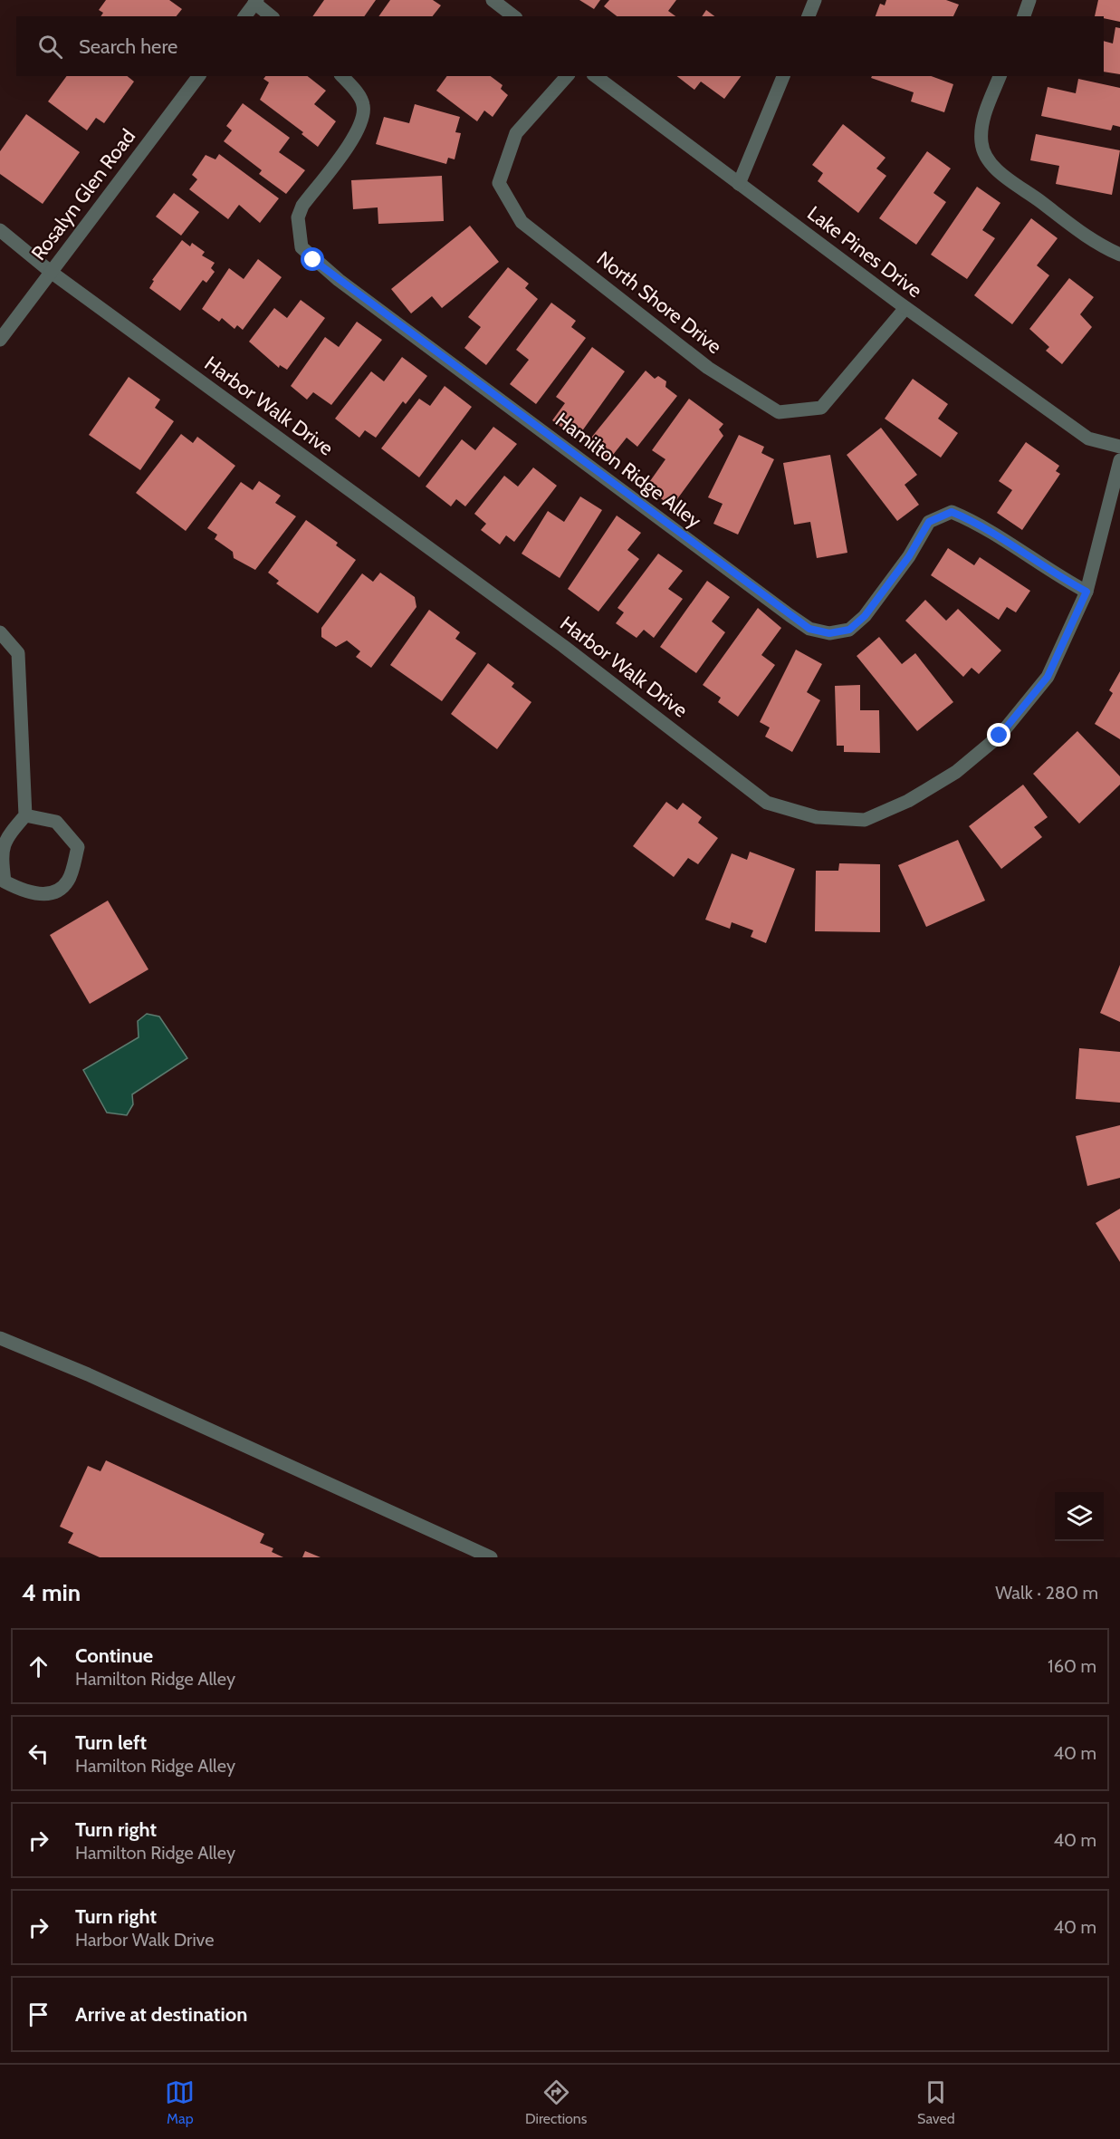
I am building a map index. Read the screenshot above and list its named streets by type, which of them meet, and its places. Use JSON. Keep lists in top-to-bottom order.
{
  "streets": {
    "street": [
      "Rosalyn Glen Road",
      "Lake Pines Drive",
      "North Shore Drive",
      "Harbor Walk Drive",
      "Hamilton Ridge Alley"
    ]
  },
  "crossings": [
    ["Rosalyn Glen Road", "Harbor Walk Drive"],
    ["Lake Pines Drive", "North Shore Drive"],
    ["Harbor Walk Drive", "Hamilton Ridge Alley"]
  ],
  "page": {
    "search": "Search here",
    "heading": ["4 min", "Walk · 280 m"],
    "list": [
      ["Continue", "Hamilton Ridge Alley", "160 m"],
      ["Turn left", "Hamilton Ridge Alley", "40 m"],
      ["Turn right", "Hamilton Ridge Alley", "40 m"],
      ["Turn right", "Harbor Walk Drive", "40 m"],
      "Arrive at destination"
    ],
    "nav": ["Map", "Directions", "Saved"]
  }
}
